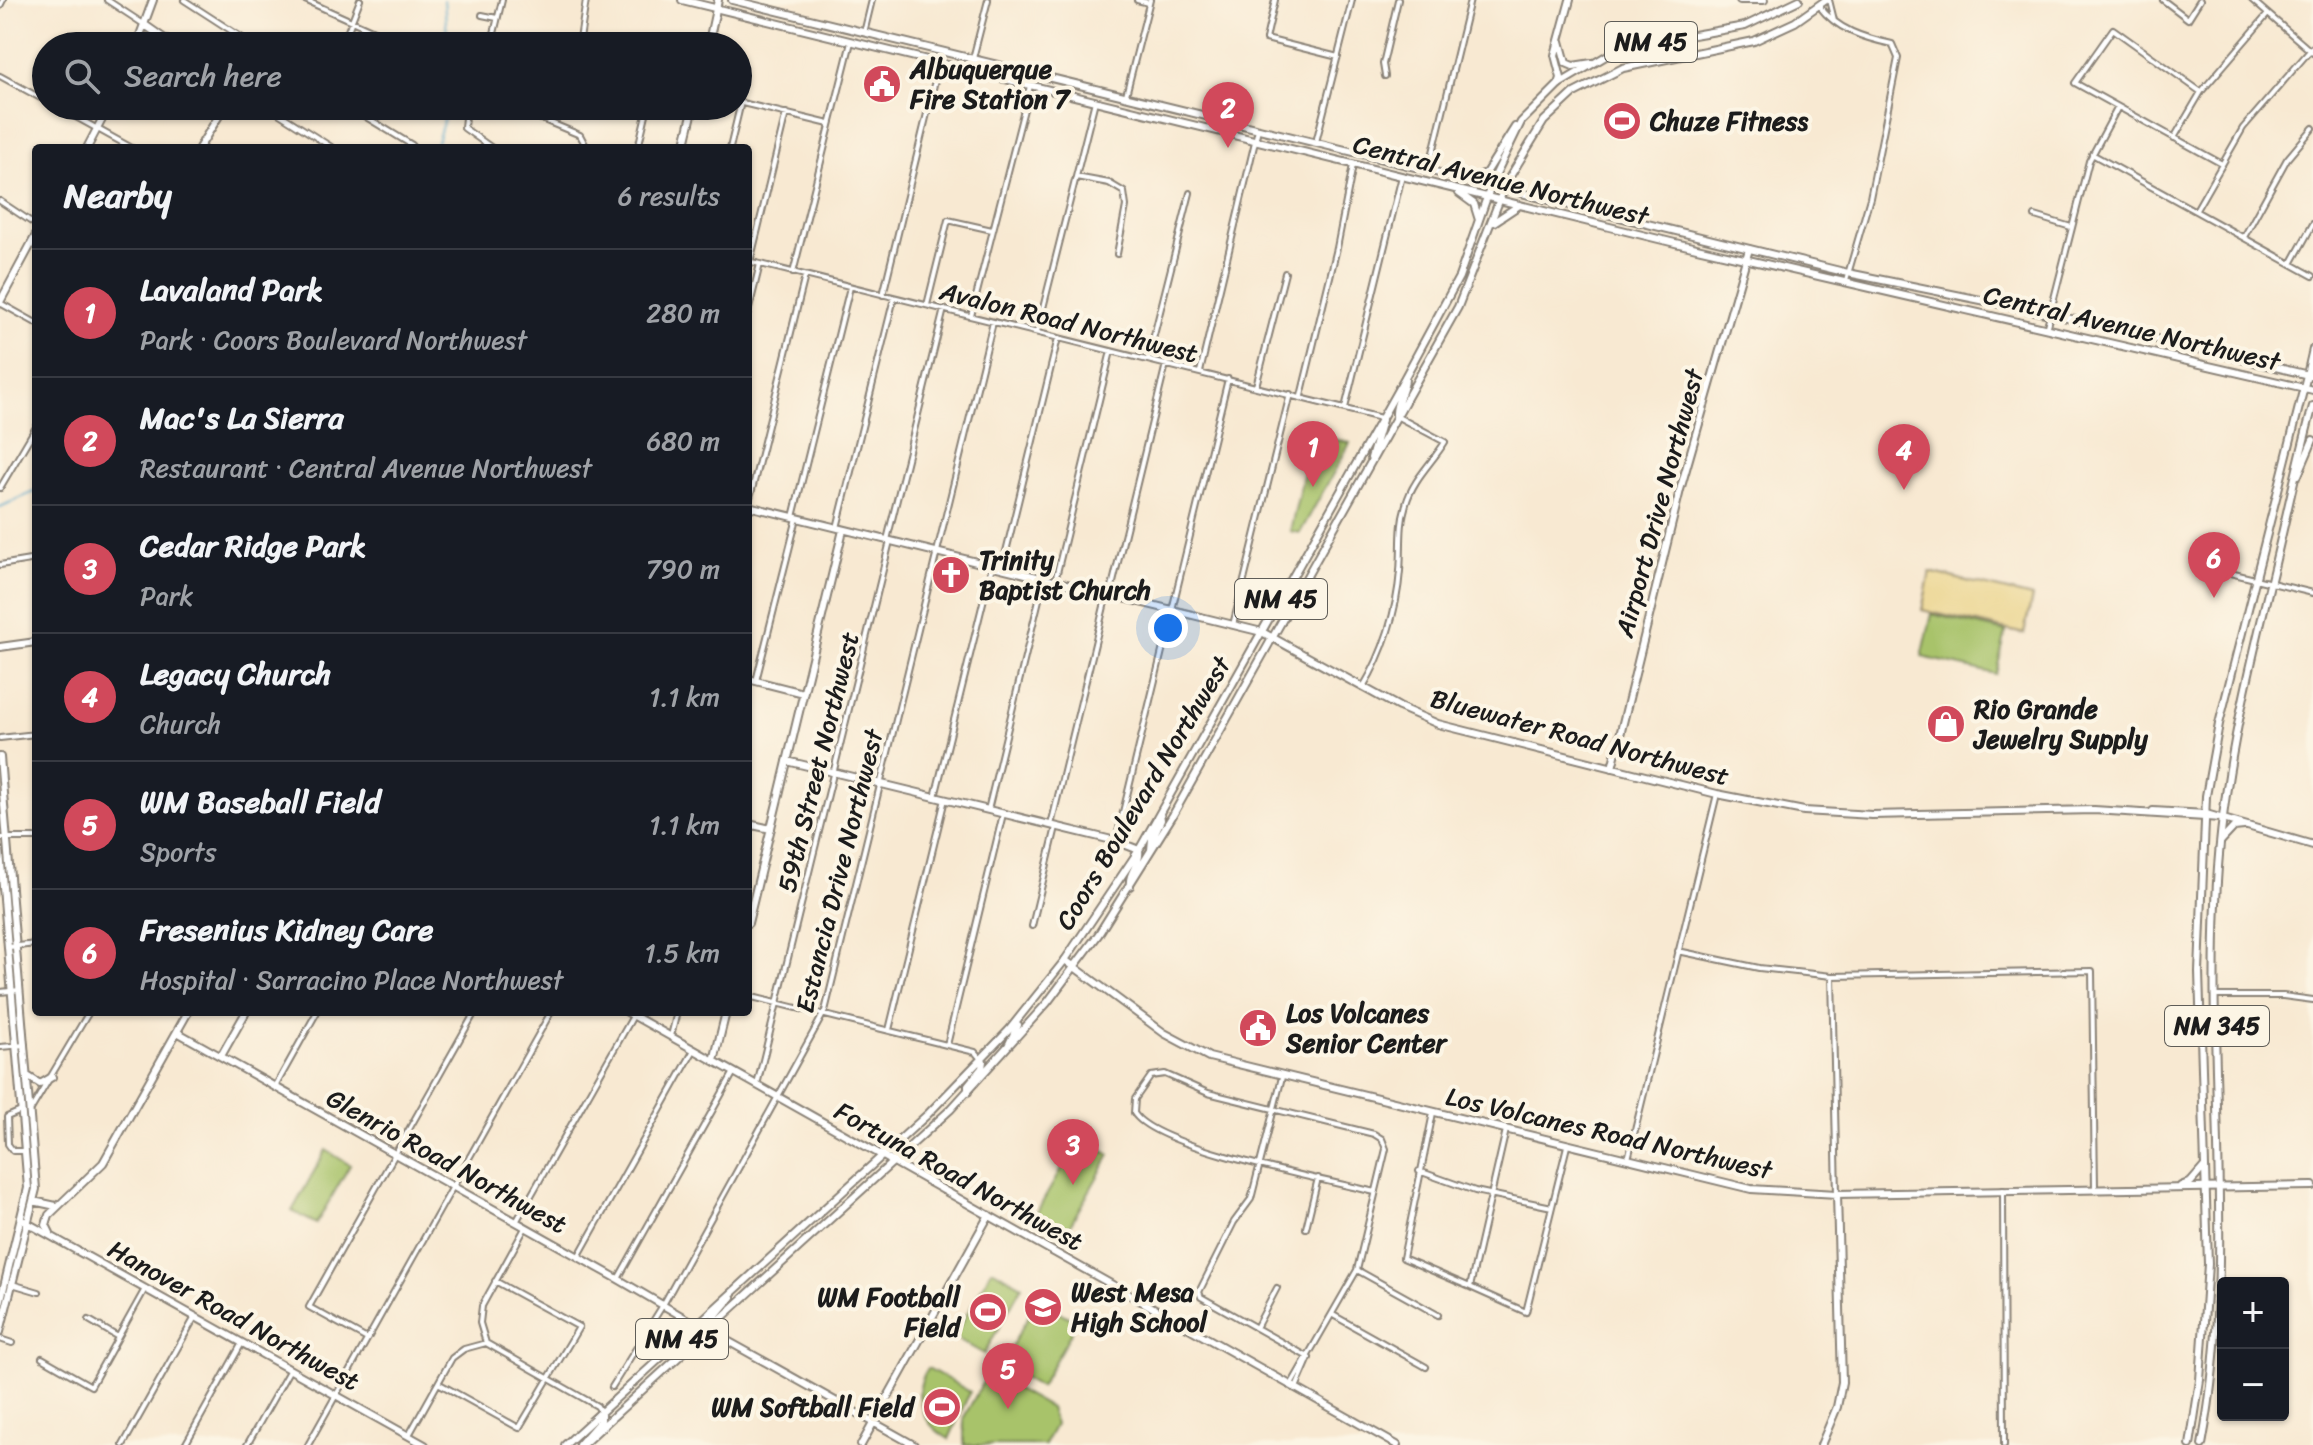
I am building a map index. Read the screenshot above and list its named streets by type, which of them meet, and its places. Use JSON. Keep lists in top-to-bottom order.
{
  "streets": {
    "main road": [
      "NM 45",
      "Central Avenue Northwest",
      "Airport Drive Northwest",
      "Bluewater Road Northwest",
      "Coors Boulevard Northwest",
      "NM 345",
      "Los Volcanes Road Northwest",
      "Glenrio Road Northwest",
      "Fortuna Road Northwest",
      "Hanover Road Northwest"
    ],
    "street": ["Avalon Road Northwest", "59th Street Northwest", "Estancia Drive Northwest"]
  },
  "crossings": [
    ["NM 45", "Central Avenue Northwest"],
    ["NM 45", "Coors Boulevard Northwest"],
    ["Central Avenue Northwest", "Airport Drive Northwest"],
    ["Central Avenue Northwest", "Coors Boulevard Northwest"],
    ["Central Avenue Northwest", "NM 345"],
    ["Avalon Road Northwest", "59th Street Northwest"],
    ["Avalon Road Northwest", "Coors Boulevard Northwest"],
    ["Avalon Road Northwest", "Estancia Drive Northwest"],
    ["Airport Drive Northwest", "Bluewater Road Northwest"],
    ["Bluewater Road Northwest", "59th Street Northwest"],
    ["Bluewater Road Northwest", "Coors Boulevard Northwest"],
    ["Bluewater Road Northwest", "Estancia Drive Northwest"],
    ["Bluewater Road Northwest", "NM 345"],
    ["59th Street Northwest", "Fortuna Road Northwest"],
    ["Coors Boulevard Northwest", "Los Volcanes Road Northwest"],
    ["Coors Boulevard Northwest", "Glenrio Road Northwest"],
    ["Coors Boulevard Northwest", "Fortuna Road Northwest"],
    ["Estancia Drive Northwest", "Glenrio Road Northwest"],
    ["Estancia Drive Northwest", "Fortuna Road Northwest"],
    ["NM 345", "Los Volcanes Road Northwest"]
  ],
  "places": {
    "public building": ["Albuquerque Fire Station 7", "Los Volcanes Senior Center"],
    "sports": ["Chuze Fitness", "WM Football Field", "WM Softball Field"],
    "church": ["Trinity Baptist Church"],
    "shop": ["Rio Grande Jewelry Supply"],
    "school or university": ["West Mesa High School"]
  },
  "page": {
    "search": "Search here",
    "pins": [
      "2",
      "1",
      "4",
      "6",
      "3",
      "5"
    ],
    "heading": ["Nearby", "6 results"],
    "list": [
      {
        "mark": "1",
        "name": "Lavaland Park",
        "note": "Park · Coors Boulevard Northwest",
        "value": "280 m"
      },
      {
        "mark": "2",
        "name": "Mac's La Sierra",
        "note": "Restaurant · Central Avenue Northwest",
        "value": "680 m"
      },
      {
        "mark": "3",
        "name": "Cedar Ridge Park",
        "note": "Park",
        "value": "790 m"
      },
      {
        "mark": "4",
        "name": "Legacy Church",
        "note": "Church",
        "value": "1.1 km"
      },
      {
        "mark": "5",
        "name": "WM Baseball Field",
        "note": "Sports",
        "value": "1.1 km"
      },
      {
        "mark": "6",
        "name": "Fresenius Kidney Care",
        "note": "Hospital · Sarracino Place Northwest",
        "value": "1.5 km"
      }
    ],
    "map_buttons": ["+", "−"]
  }
}
